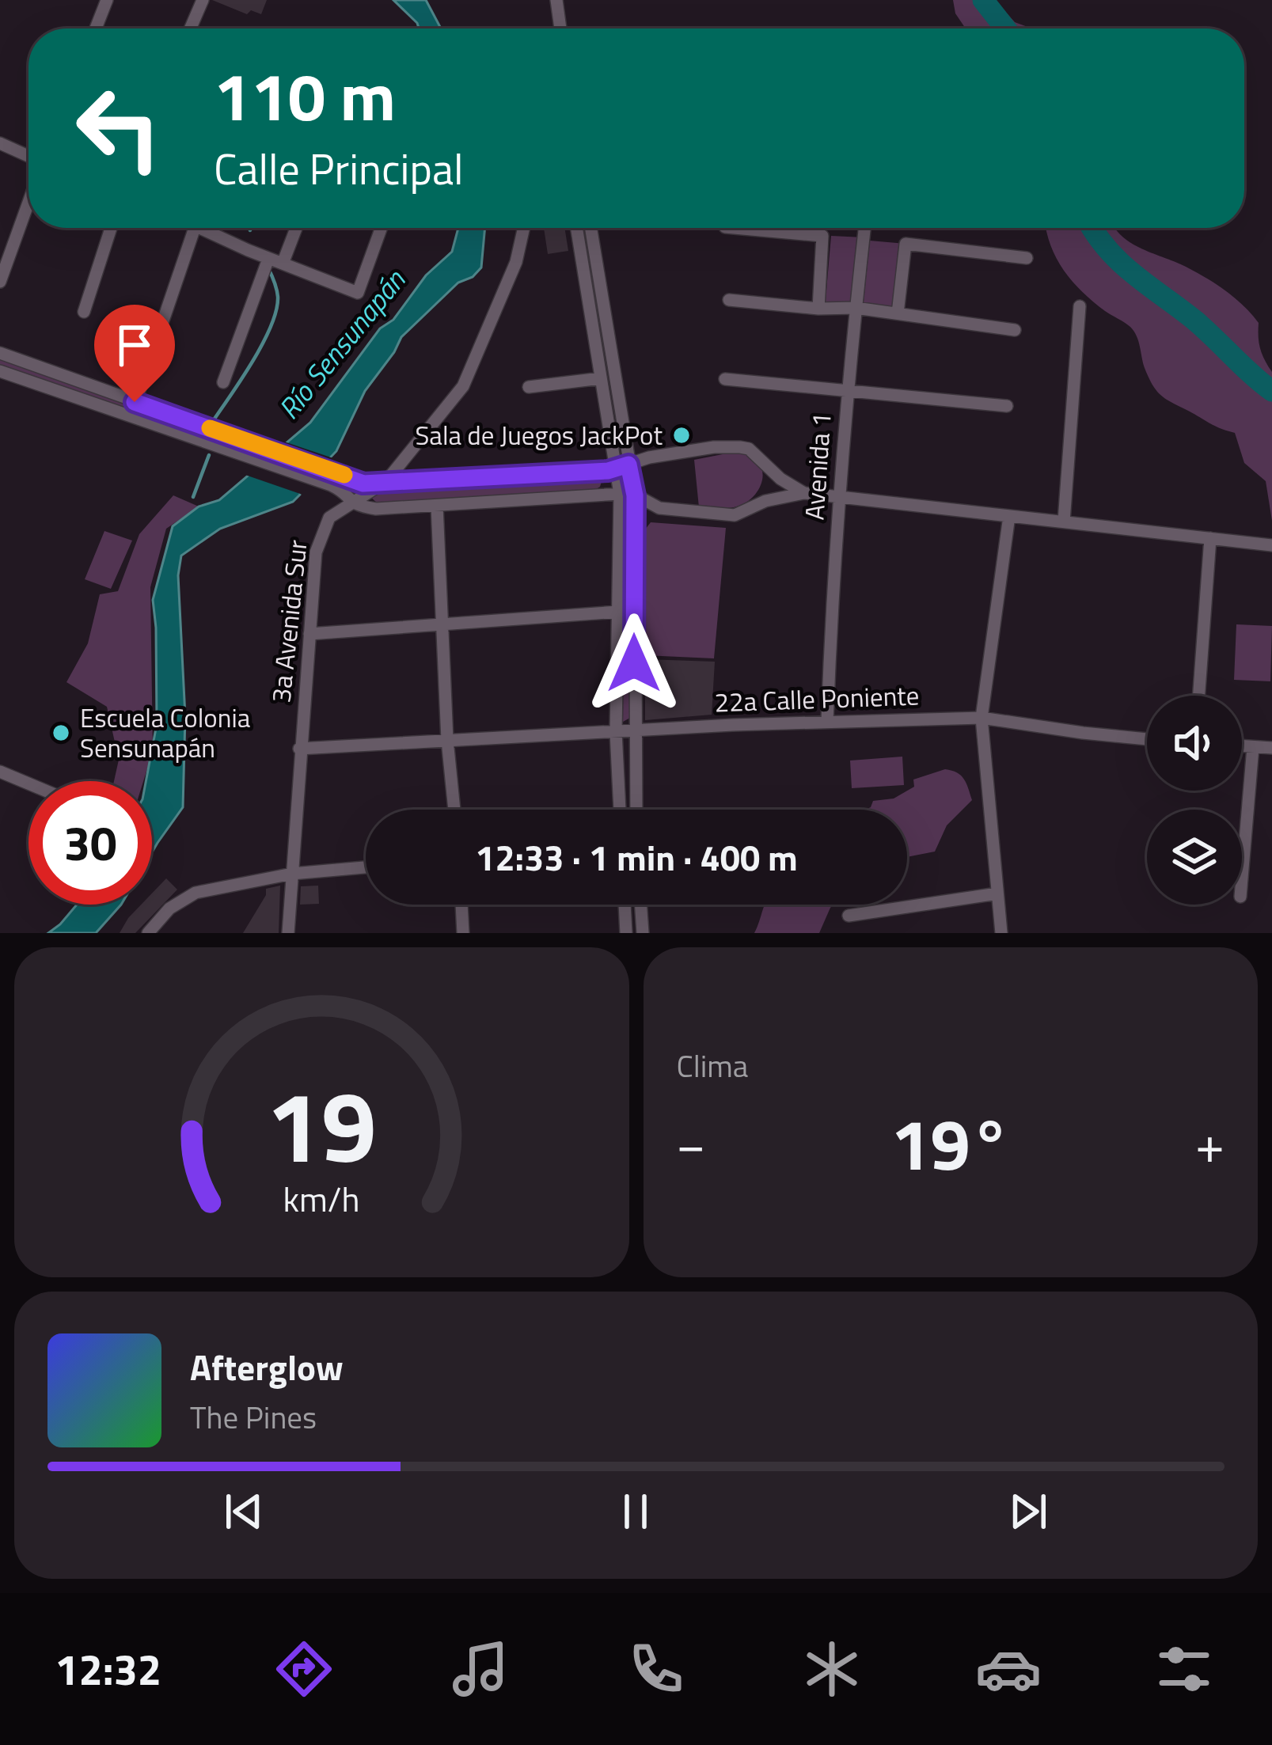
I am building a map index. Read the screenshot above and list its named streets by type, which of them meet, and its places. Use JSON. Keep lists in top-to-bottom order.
{
  "streets": {
    "street": ["Avenida 1", "3a Avenida Sur", "22a Calle Poniente"]
  },
  "crossings": [
    ["Avenida 1", "22a Calle Poniente"],
    ["3a Avenida Sur", "22a Calle Poniente"]
  ],
  "water": ["Río Sensunapán"],
  "places": ["Sala de Juegos JackPot", "Escuela Colonia Sensunapán"],
  "page": {
    "turn": ["110 m", "Calle Principal"],
    "limit": "30",
    "trip": "12:33 · 1 min · 400 m",
    "tile": "Clima",
    "heat": ["−", "19°", "+"],
    "song": ["Afterglow", "The Pines"],
    "tabs": "12:32",
    "gauge": ["19", "km/h"]
  }
}
